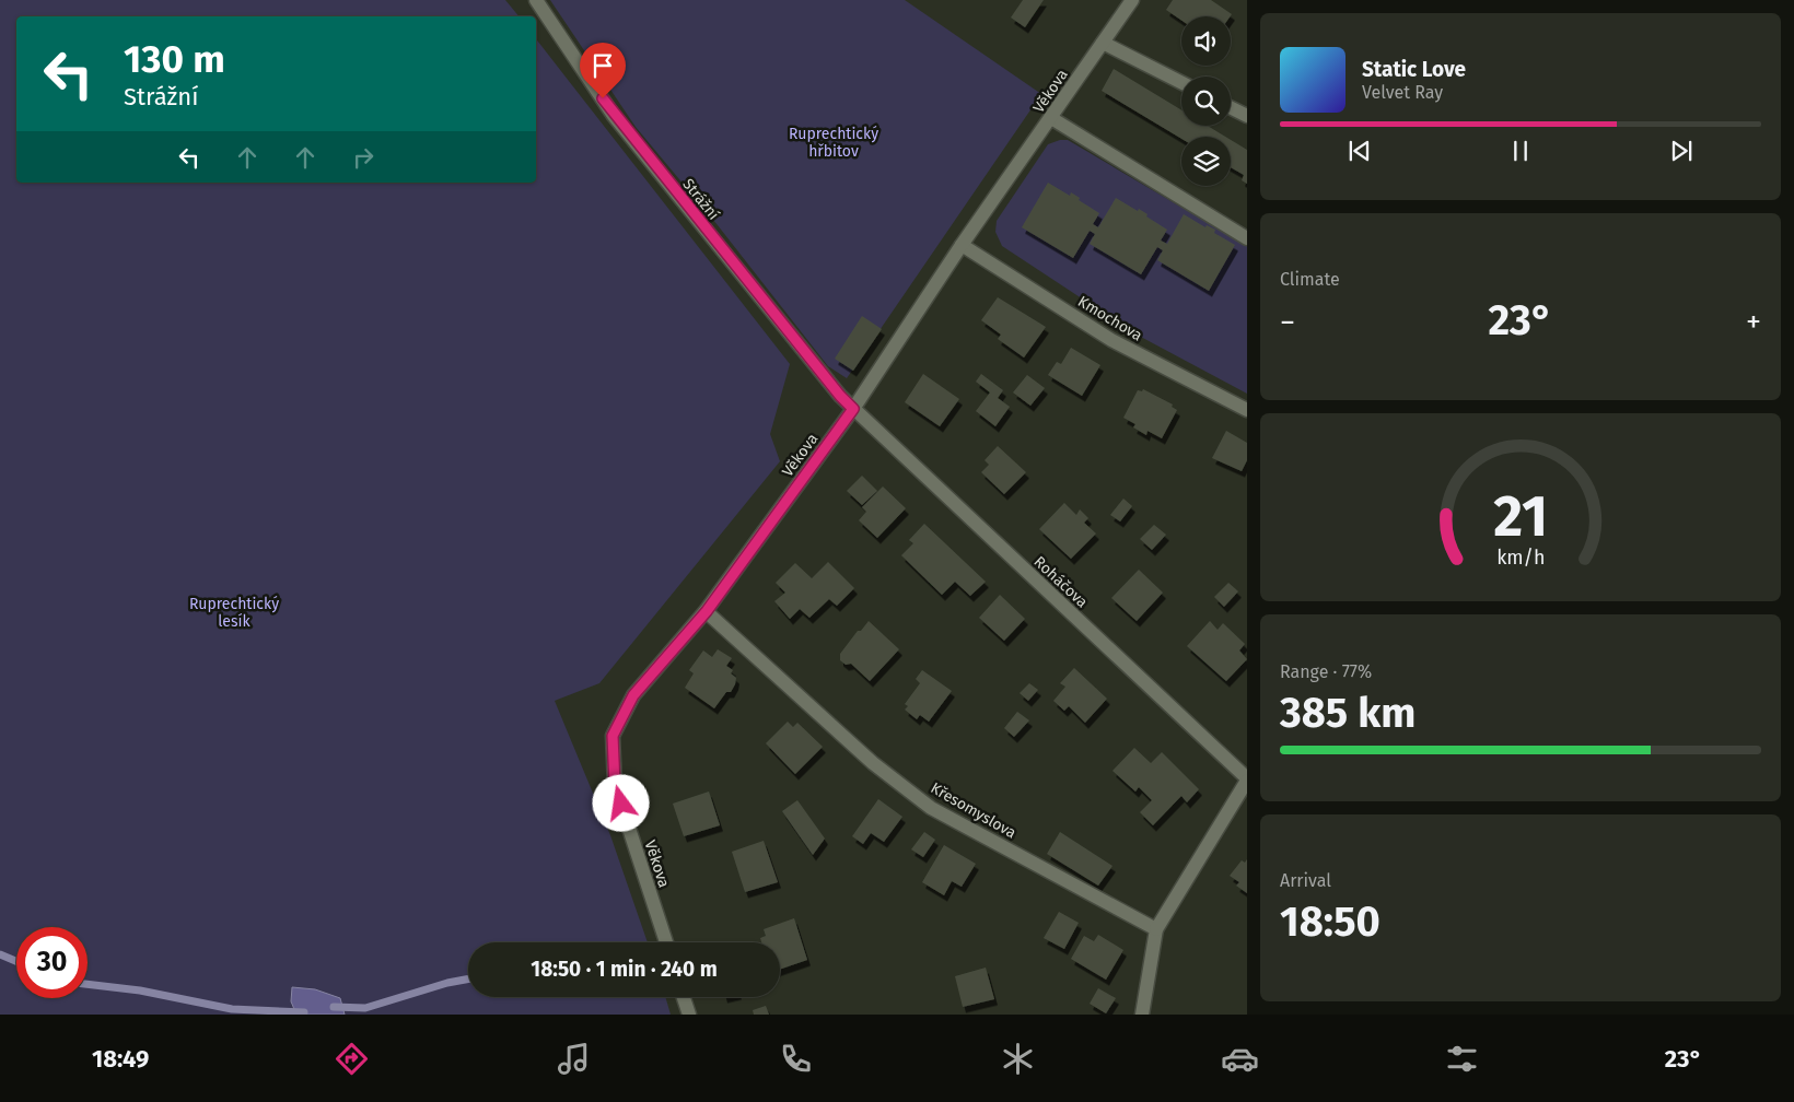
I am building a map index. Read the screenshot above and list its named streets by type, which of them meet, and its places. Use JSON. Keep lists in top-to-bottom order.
{
  "streets": {
    "street": [
      "Věkova",
      "Strážní",
      "Kmochova",
      "Roháčova",
      "Křesomyslova"
    ]
  },
  "crossings": [
    ["Věkova", "Strážní"],
    ["Věkova", "Kmochova"],
    ["Věkova", "Roháčova"],
    ["Věkova", "Křesomyslova"],
    ["Strážní", "Roháčova"],
    ["Roháčova", "Křesomyslova"]
  ],
  "parks": ["Ruprechtický hřbitov", "Ruprechtický lesík"],
  "page": {
    "turn": ["130 m", "Strážní"],
    "song": ["Static Love", "Velvet Ray"],
    "tile": [
      "Climate",
      ["Range · 77%", "385 km"],
      ["Arrival", "18:50"]
    ],
    "heat": ["−", "23°", "+"],
    "limit": "30",
    "trip": "18:50 · 1 min · 240 m",
    "tabs": ["18:49", "23°"],
    "gauge": ["21", "km/h"]
  }
}
